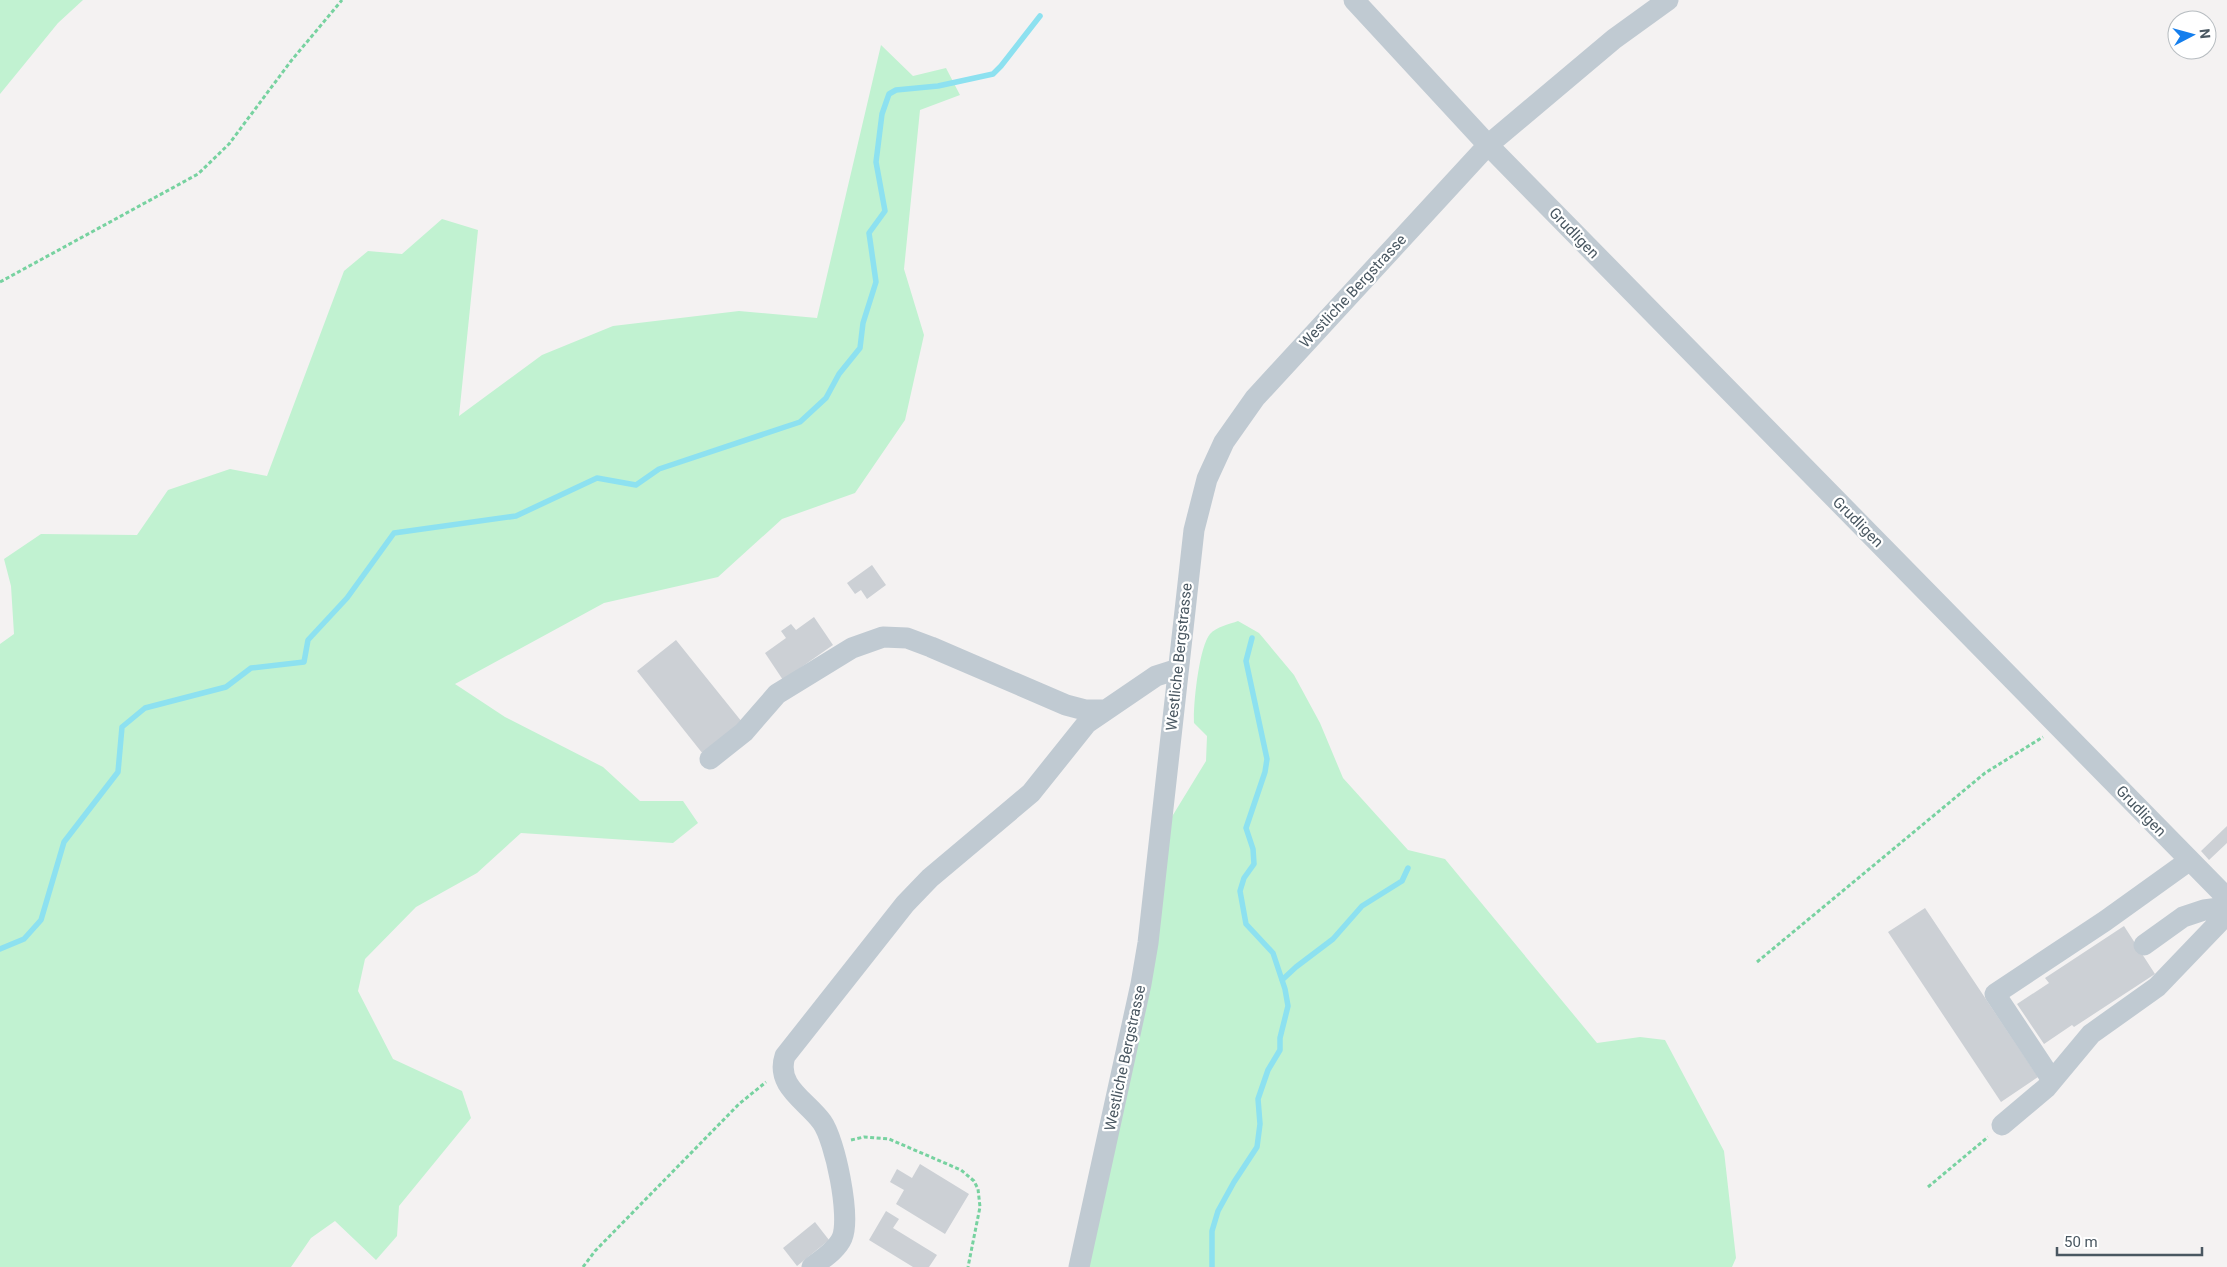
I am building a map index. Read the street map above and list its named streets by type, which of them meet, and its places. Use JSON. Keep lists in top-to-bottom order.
{
  "streets": {
    "street": ["Grudligen", "Westliche Bergstrasse"]
  },
  "crossings": [
    ["Grudligen", "Westliche Bergstrasse"]
  ],
  "scale_bar": "50 m",
  "north": "right"
}
